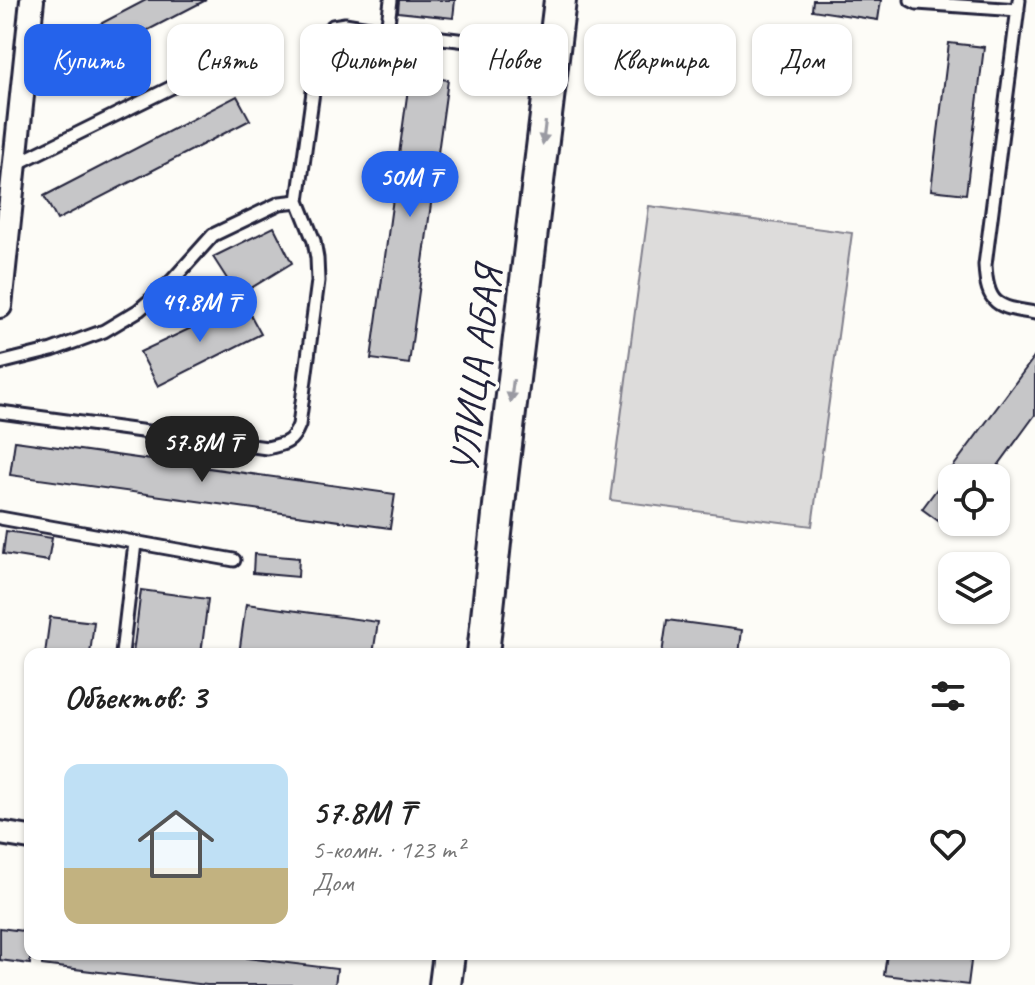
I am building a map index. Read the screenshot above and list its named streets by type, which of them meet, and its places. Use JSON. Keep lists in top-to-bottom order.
{
  "streets": {
    "street": ["УЛИЦА АБАЯ"]
  },
  "one_way": ["УЛИЦА АБАЯ"],
  "page": {
    "chip": [
      "Купить",
      "Снять",
      "Фильтры",
      "Новое",
      "Квартира",
      "Дом"
    ],
    "price": ["50M ₸", "49.8M ₸", "57.8M ₸"],
    "heading": "Объектов: 3",
    "list": [
      {
        "name": "57.8M ₸",
        "note": "5-комн. · 123 m² · Дом"
      }
    ]
  }
}
